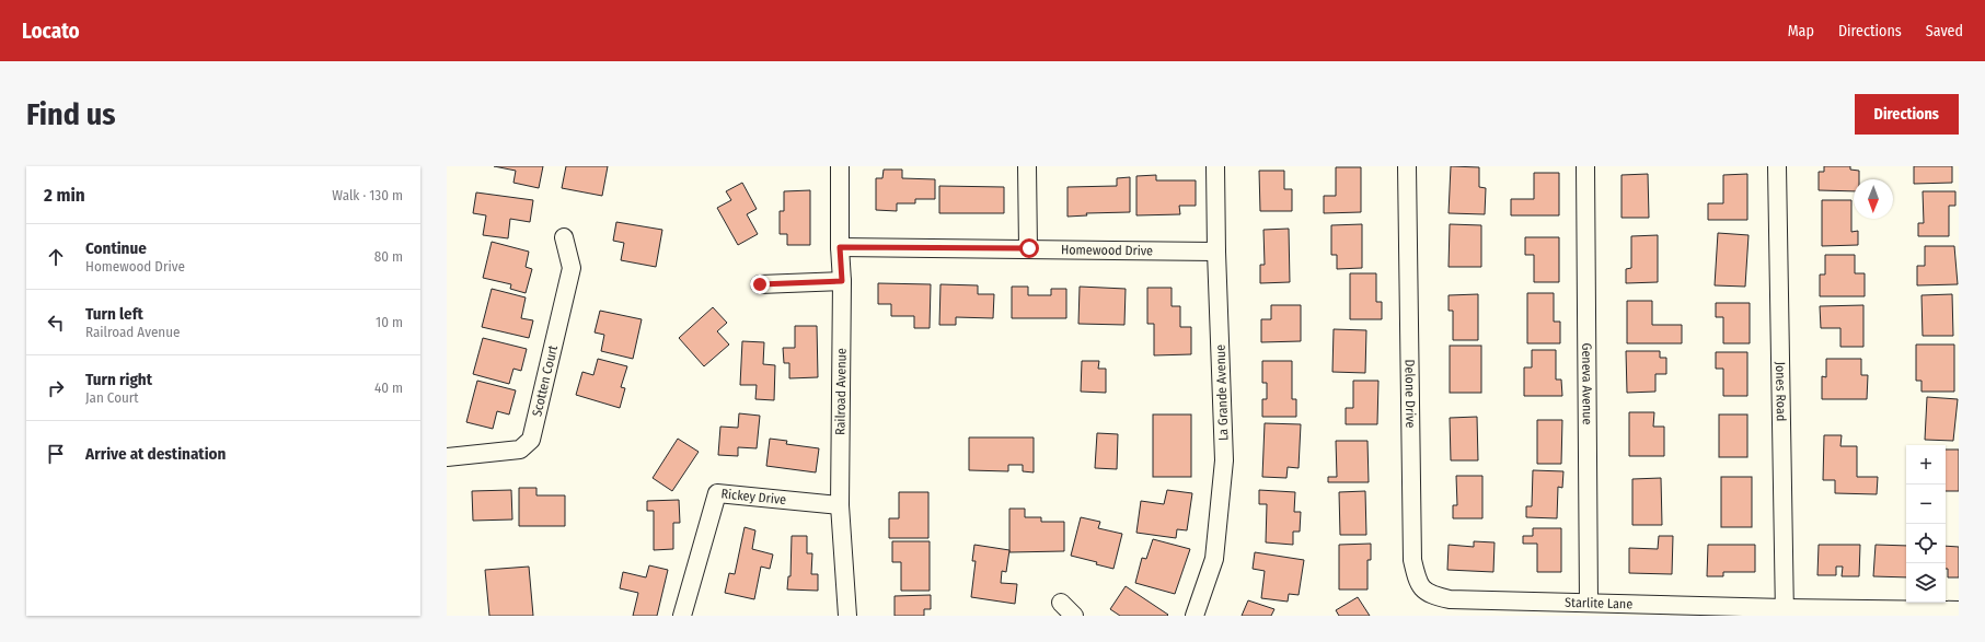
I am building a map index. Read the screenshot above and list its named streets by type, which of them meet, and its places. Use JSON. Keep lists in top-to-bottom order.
{
  "streets": {
    "street": [
      "Homewood Drive",
      "Scotten Court",
      "Geneva Avenue",
      "Jones Road",
      "Railroad Avenue",
      "La Grande Avenue",
      "Delone Drive",
      "Rickey Drive",
      "Starlite Lane"
    ]
  },
  "crossings": [
    ["Homewood Drive", "Railroad Avenue"],
    ["Homewood Drive", "La Grande Avenue"],
    ["Geneva Avenue", "Starlite Lane"],
    ["Jones Road", "Starlite Lane"],
    ["Railroad Avenue", "Rickey Drive"],
    ["Delone Drive", "Starlite Lane"]
  ],
  "north": "bottom",
  "page": {
    "header": "Locato",
    "nav": ["Map", "Directions", "Saved"],
    "buttons": "Directions",
    "title": "Find us",
    "heading": ["2 min", "Walk · 130 m"],
    "list": [
      ["Continue", "Homewood Drive", "80 m"],
      ["Turn left", "Railroad Avenue", "10 m"],
      ["Turn right", "Jan Court", "40 m"],
      "Arrive at destination"
    ],
    "map_buttons": ["+", "−"]
  }
}
